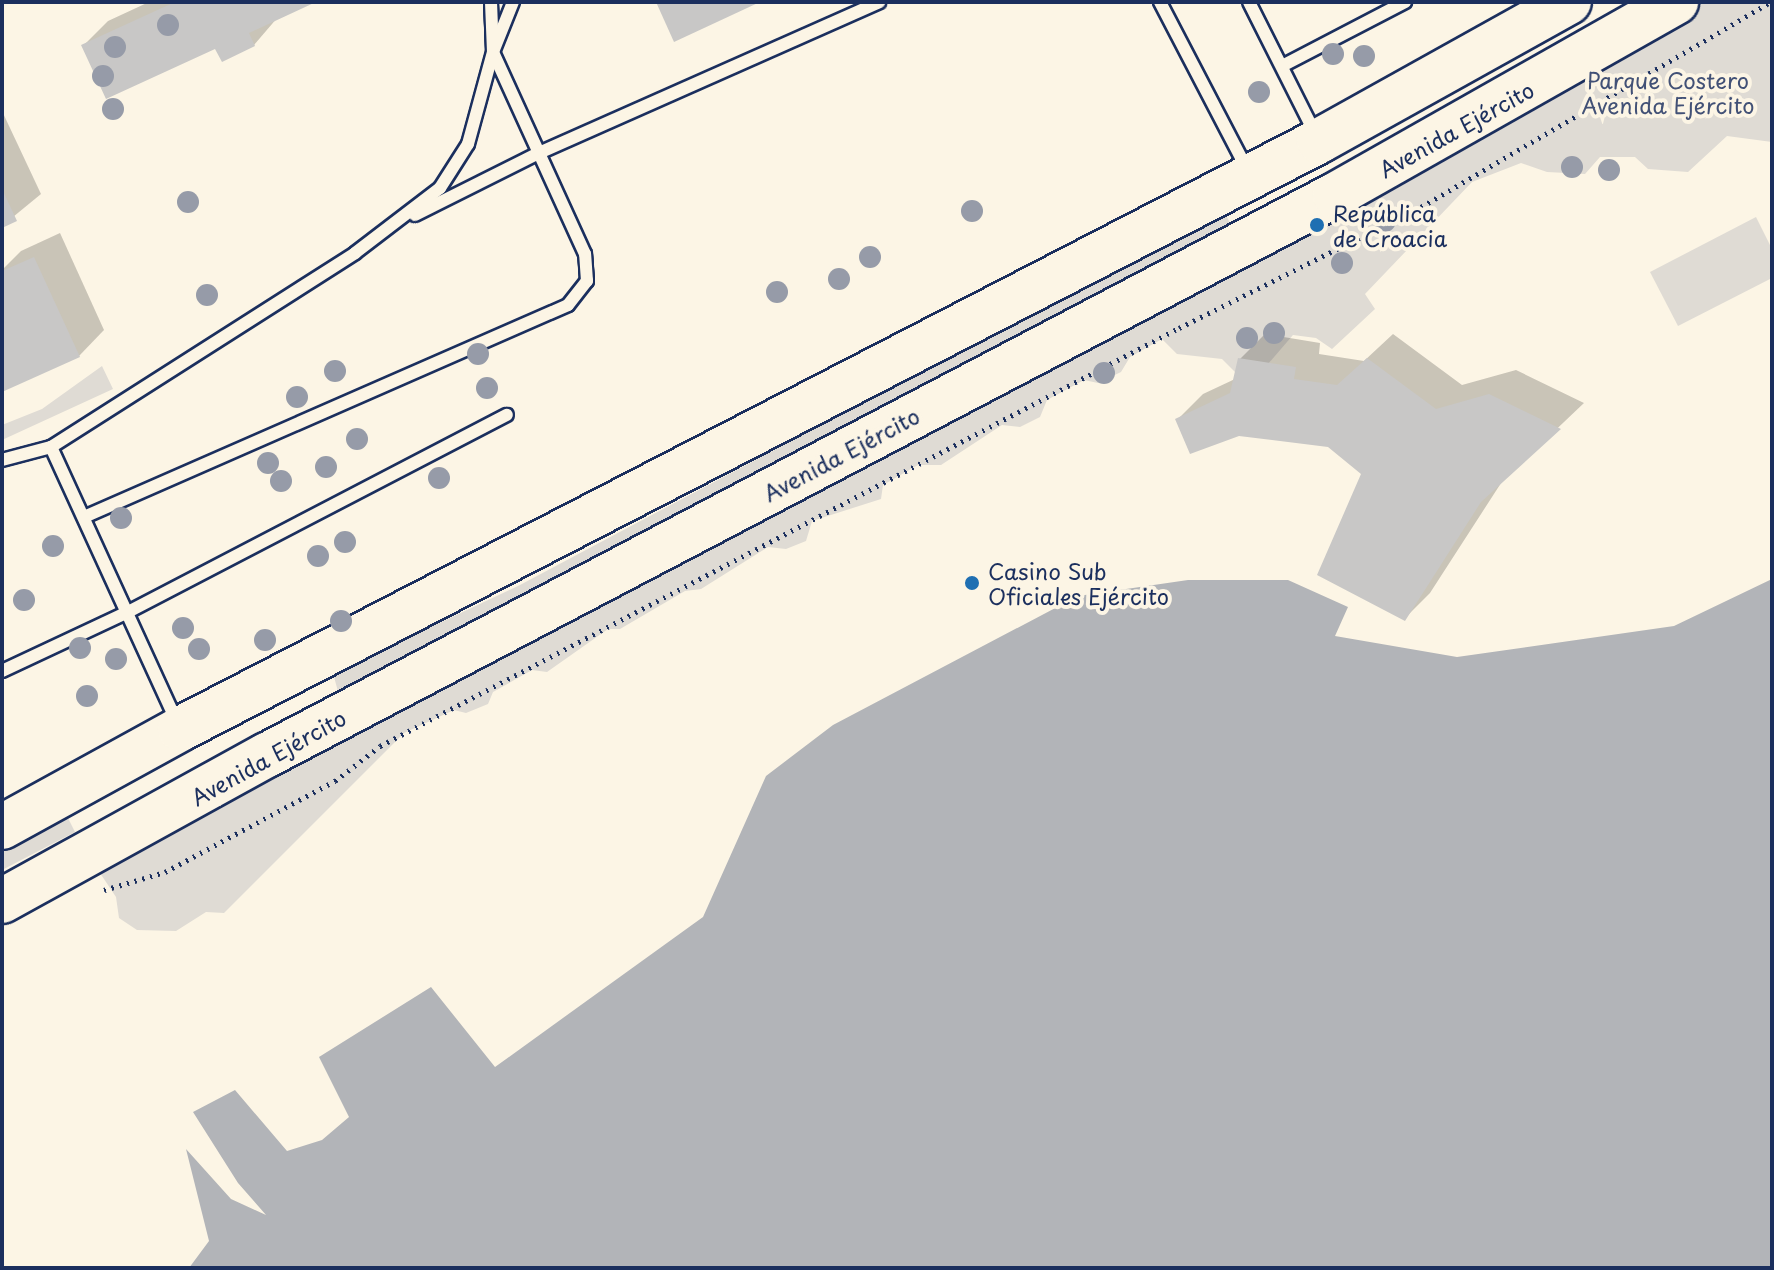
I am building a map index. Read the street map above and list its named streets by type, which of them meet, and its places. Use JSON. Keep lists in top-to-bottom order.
{
  "streets": {
    "highway": ["Avenida Ejército"]
  },
  "parks": ["Parque Costero Avenida Ejército"],
  "places": ["República de Croacia", "Casino Sub Oficiales Ejército"]
}
